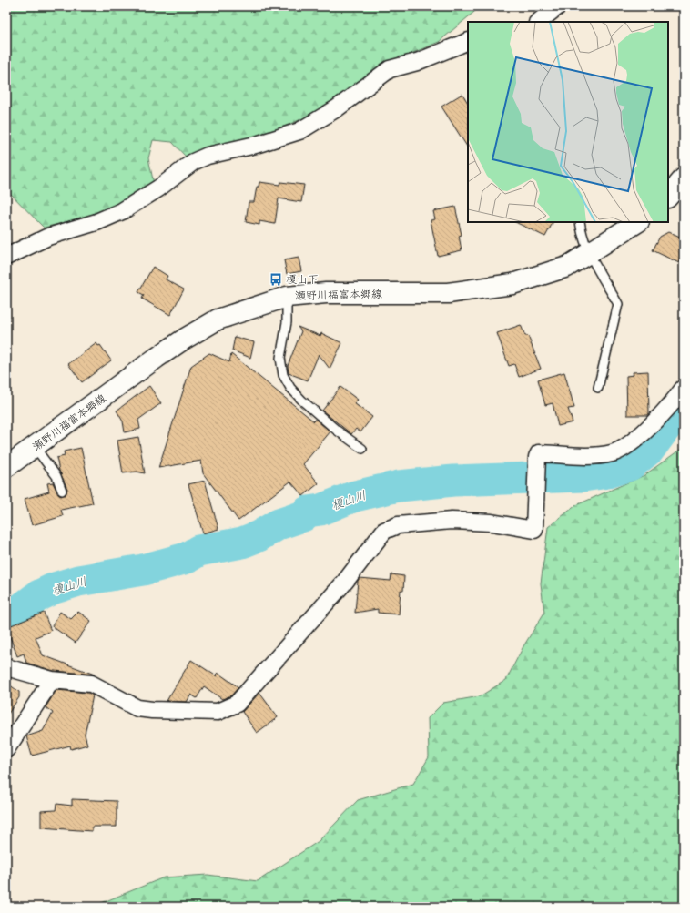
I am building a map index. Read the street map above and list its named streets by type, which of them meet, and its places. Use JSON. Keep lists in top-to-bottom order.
{
  "streets": {
    "main road": ["瀬野川福富本郷線"]
  },
  "water": ["榎山川"],
  "places": {
    "bus stop": ["榎山下"]
  }
}
